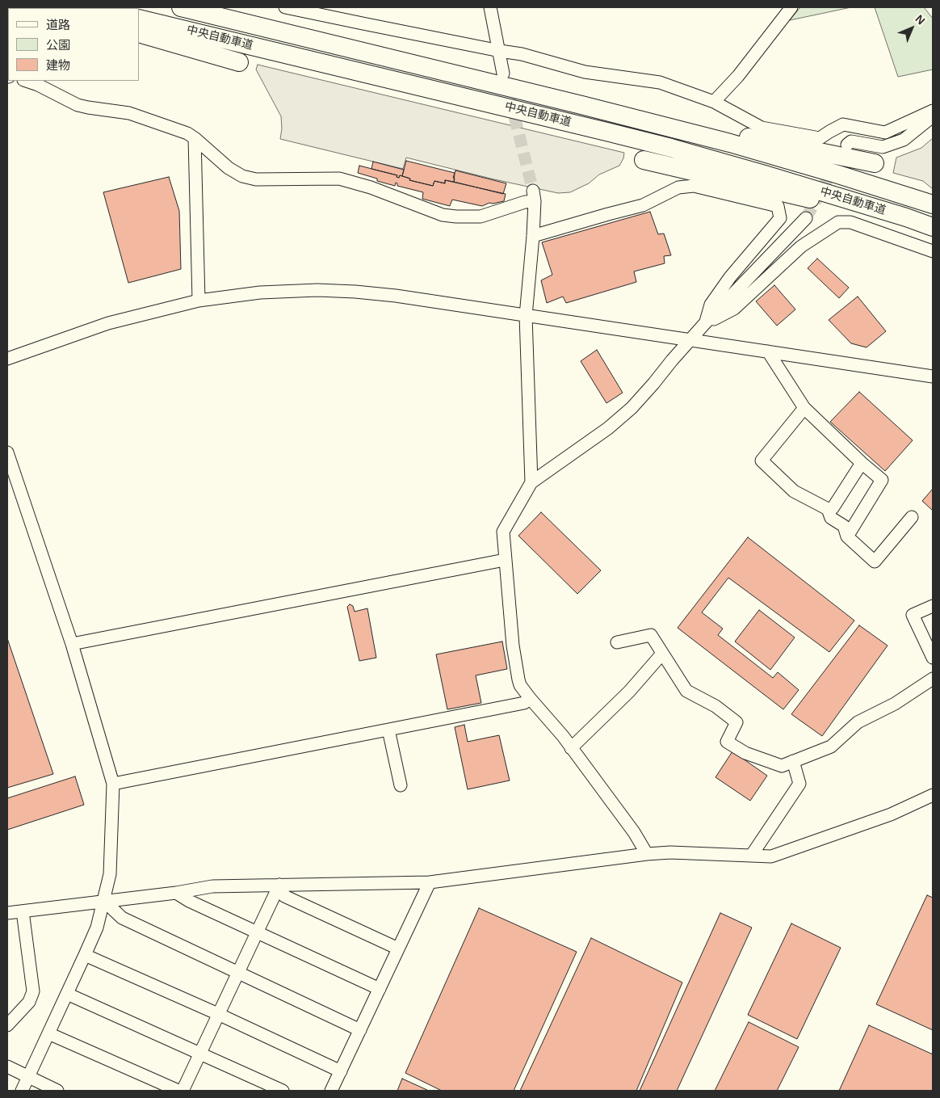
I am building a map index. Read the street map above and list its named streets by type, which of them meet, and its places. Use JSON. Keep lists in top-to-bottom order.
{
  "streets": {
    "highway": ["中央自動車道"]
  },
  "legend": ["道路", "公園", "建物"],
  "north": "top right"
}
